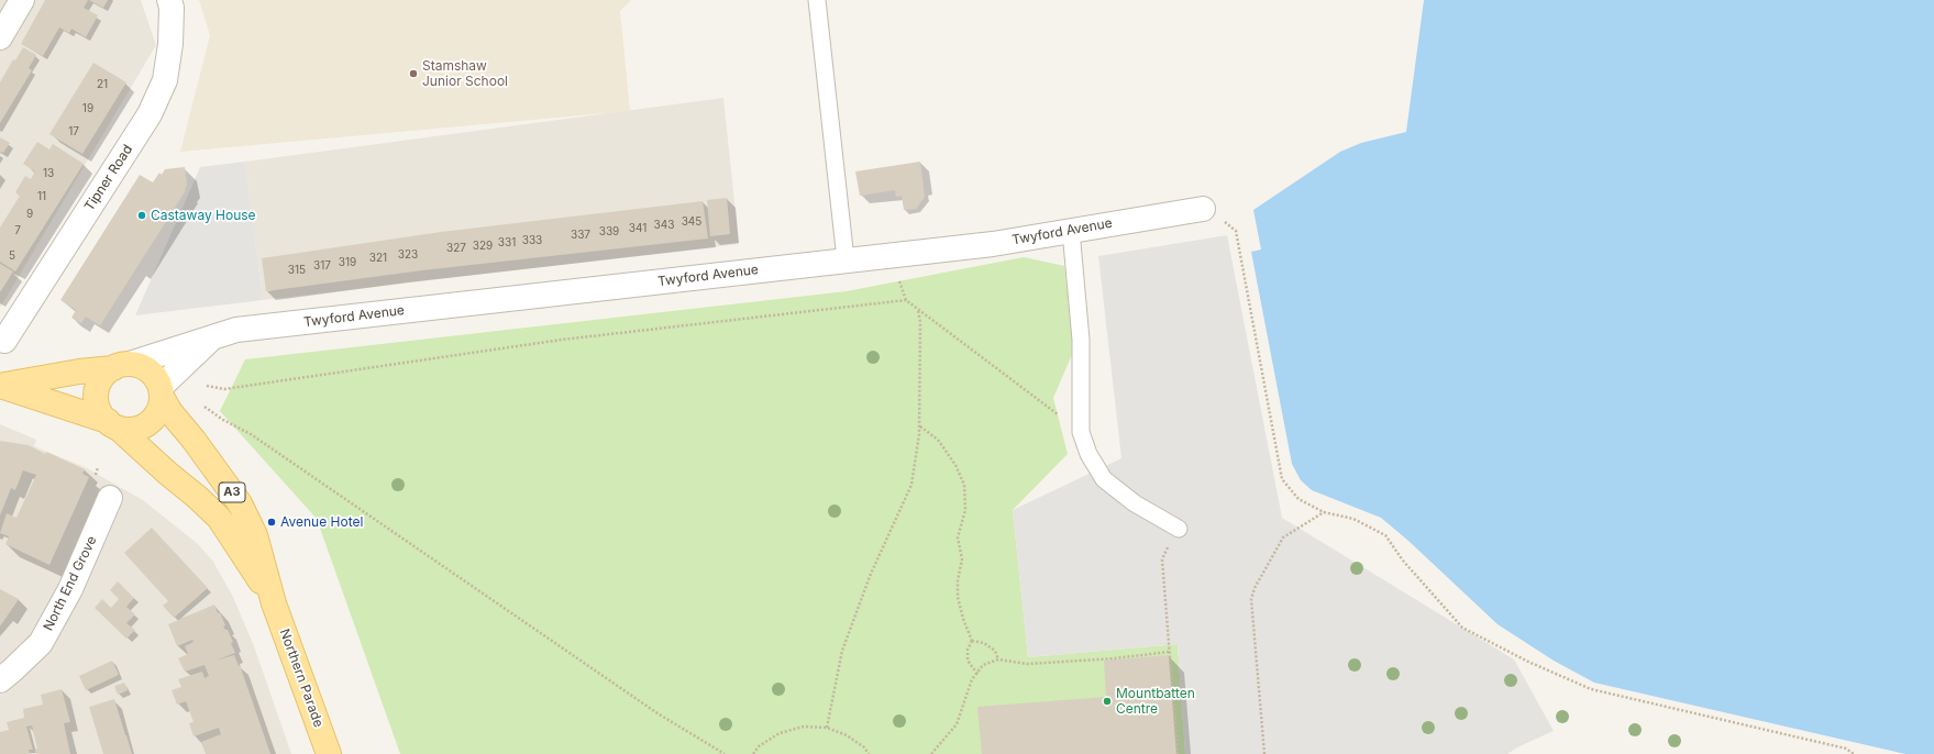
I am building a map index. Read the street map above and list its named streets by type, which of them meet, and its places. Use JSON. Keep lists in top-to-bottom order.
{
  "streets": {
    "main road": ["A3", "Northern Parade"],
    "street": ["Tipner Road", "Twyford Avenue", "North End Grove"]
  },
  "crossings": [
    ["Twyford Avenue", "A3"],
    ["A3", "Northern Parade"]
  ],
  "places": [
    "Stamshaw Junior School",
    "Castaway House",
    "Avenue Hotel",
    "Mountbatten Centre"
  ],
  "house_numbers": [
    "21",
    "19",
    "17",
    "13",
    "11",
    "9",
    "345",
    "343",
    "341",
    "7",
    "339",
    "337",
    "333",
    "331",
    "329",
    "327",
    "323",
    "5",
    "321",
    "319",
    "317",
    "315"
  ]
}
